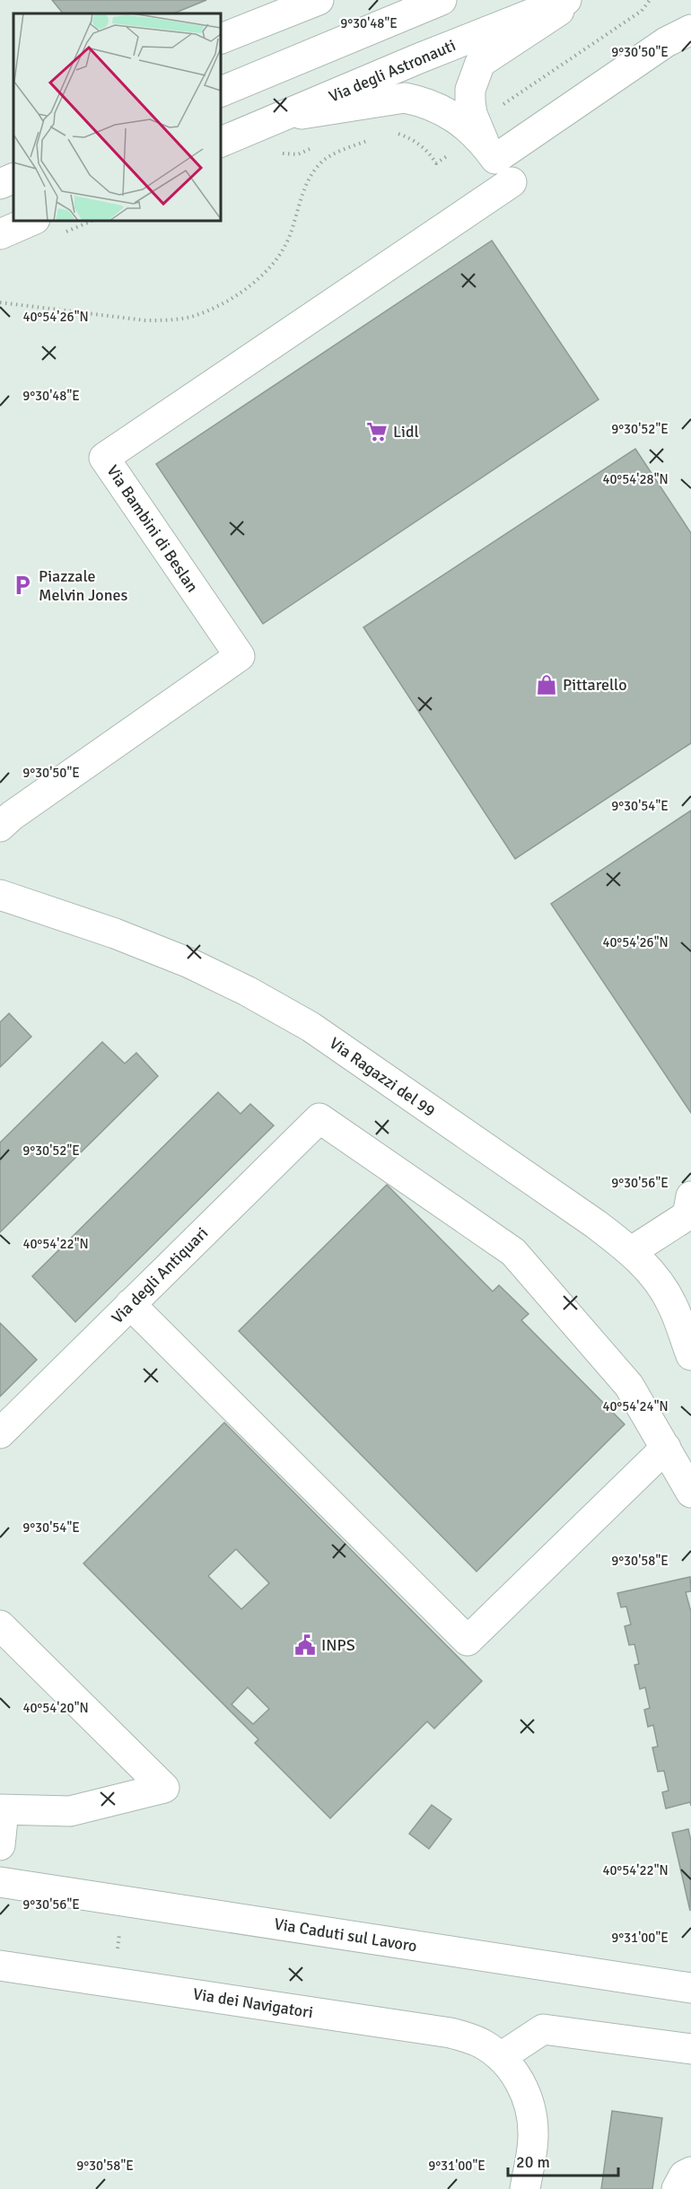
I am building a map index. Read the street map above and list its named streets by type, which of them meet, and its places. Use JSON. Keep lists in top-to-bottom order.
{
  "streets": {
    "street": [
      "Via degli Astronauti",
      "Via Bambini di Beslan",
      "Via Ragazzi del 99",
      "Via degli Antiquari",
      "Via Caduti sul Lavoro",
      "Via dei Navigatori"
    ]
  },
  "places": {
    "supermarket": ["Lidl"],
    "parking": ["Piazzale Melvin Jones"],
    "shop": ["Pittarello"],
    "public building": ["INPS"]
  },
  "scale_bar": "20 m",
  "coordinates": [
    "9°30'48\"E",
    "9°30'50\"E",
    "40°54'26\"N",
    "9°30'52\"E",
    "40°54'28\"N",
    "9°30'54\"E",
    "9°30'56\"E",
    "40°54'22\"N",
    "40°54'24\"N",
    "9°30'58\"E",
    "40°54'20\"N",
    "9°31'00\"E"
  ]
}
